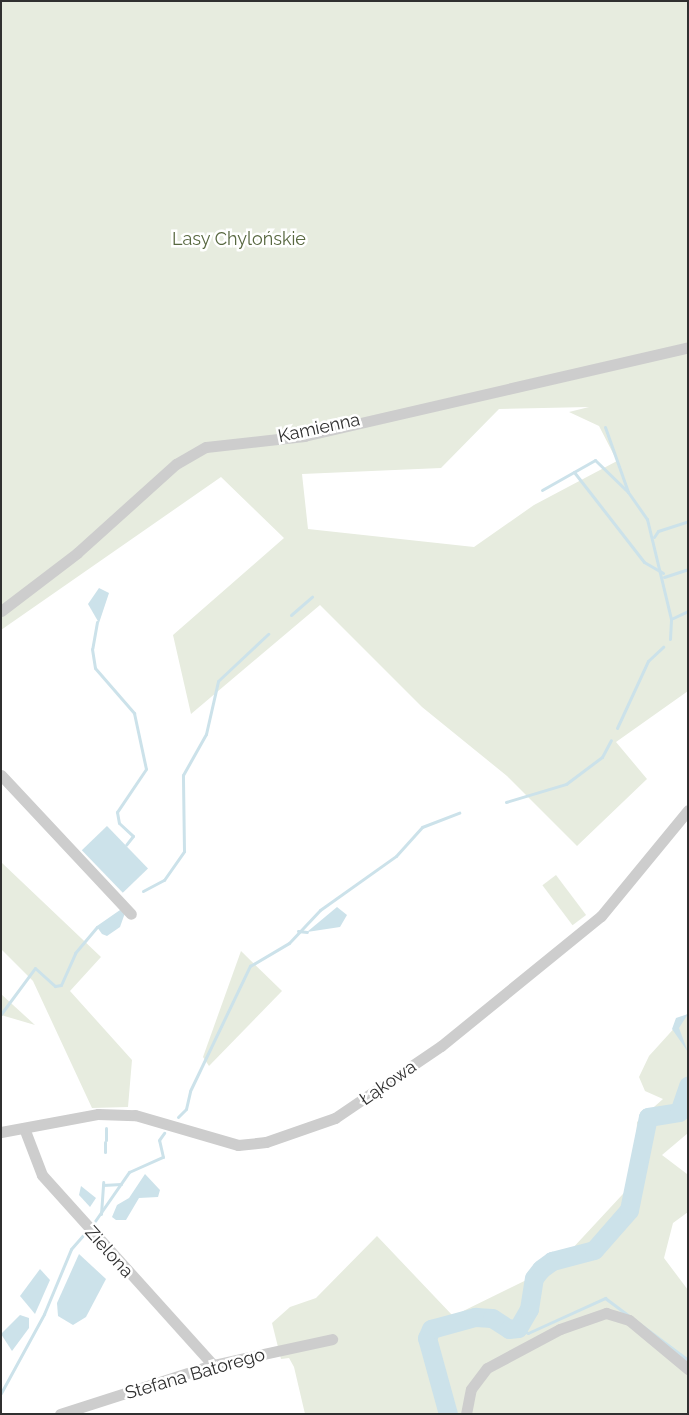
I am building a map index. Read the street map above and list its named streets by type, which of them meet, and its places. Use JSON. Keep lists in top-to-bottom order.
{
  "streets": {
    "street": [
      "Kamienna",
      "Łąkowa",
      "Zielona",
      "Stefana Batorego"
    ]
  },
  "crossings": [
    ["Łąkowa", "Zielona"],
    ["Zielona", "Stefana Batorego"]
  ],
  "parks": ["Lasy Chylońskie"]
}
